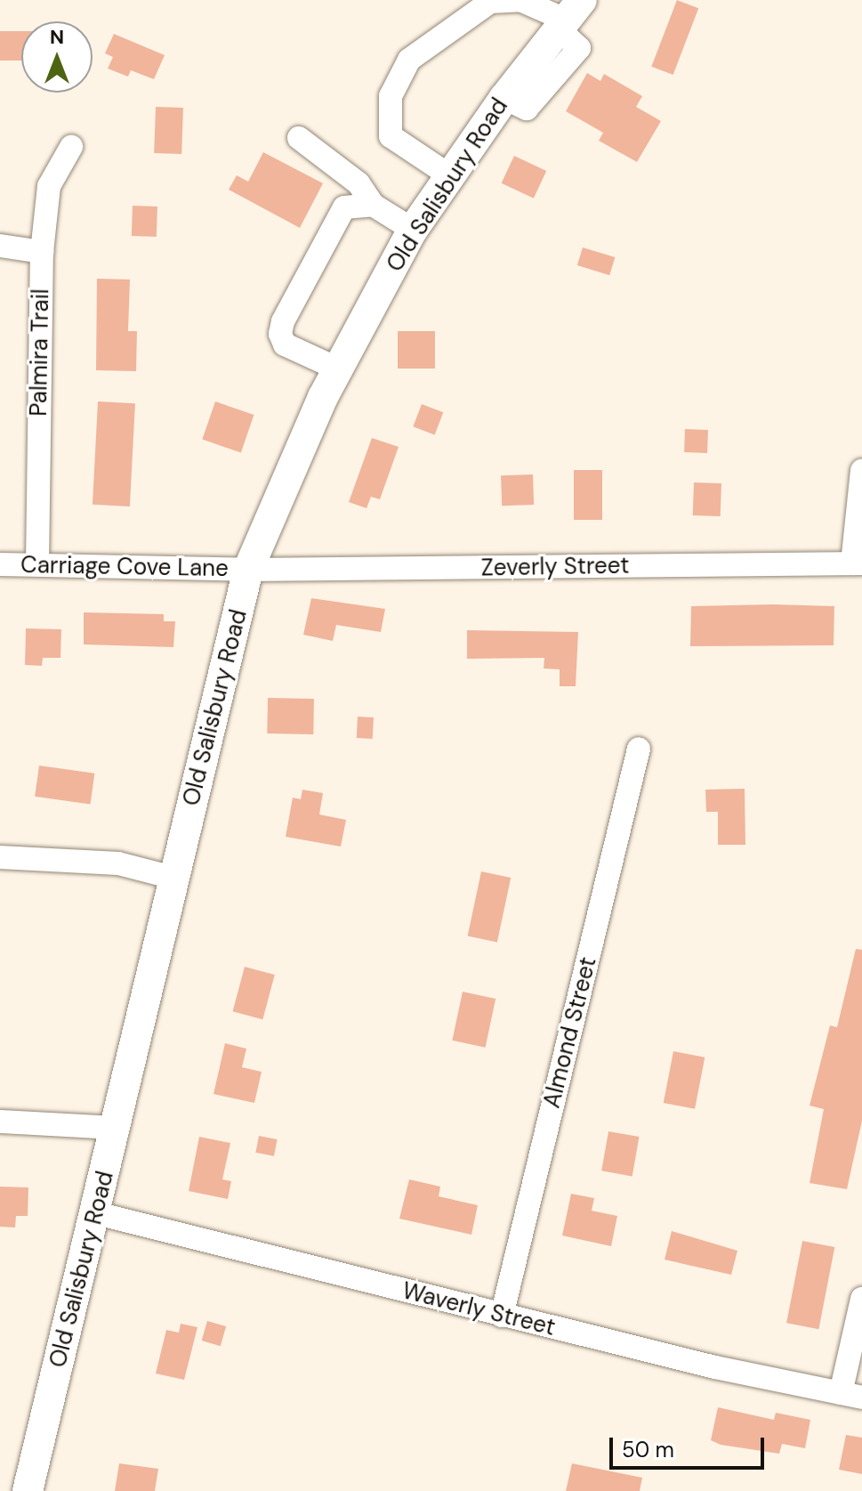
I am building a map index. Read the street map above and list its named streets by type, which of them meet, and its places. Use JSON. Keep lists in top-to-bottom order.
{
  "streets": {
    "main road": ["Old Salisbury Road"],
    "street": [
      "Palmira Trail",
      "Carriage Cove Lane",
      "Zeverly Street",
      "Almond Street",
      "Waverly Street"
    ]
  },
  "crossings": [
    ["Old Salisbury Road", "Carriage Cove Lane"],
    ["Old Salisbury Road", "Zeverly Street"],
    ["Old Salisbury Road", "Waverly Street"],
    ["Palmira Trail", "Carriage Cove Lane"],
    ["Carriage Cove Lane", "Zeverly Street"],
    ["Almond Street", "Waverly Street"]
  ],
  "scale_bar": "50 m",
  "north": "top"
}
